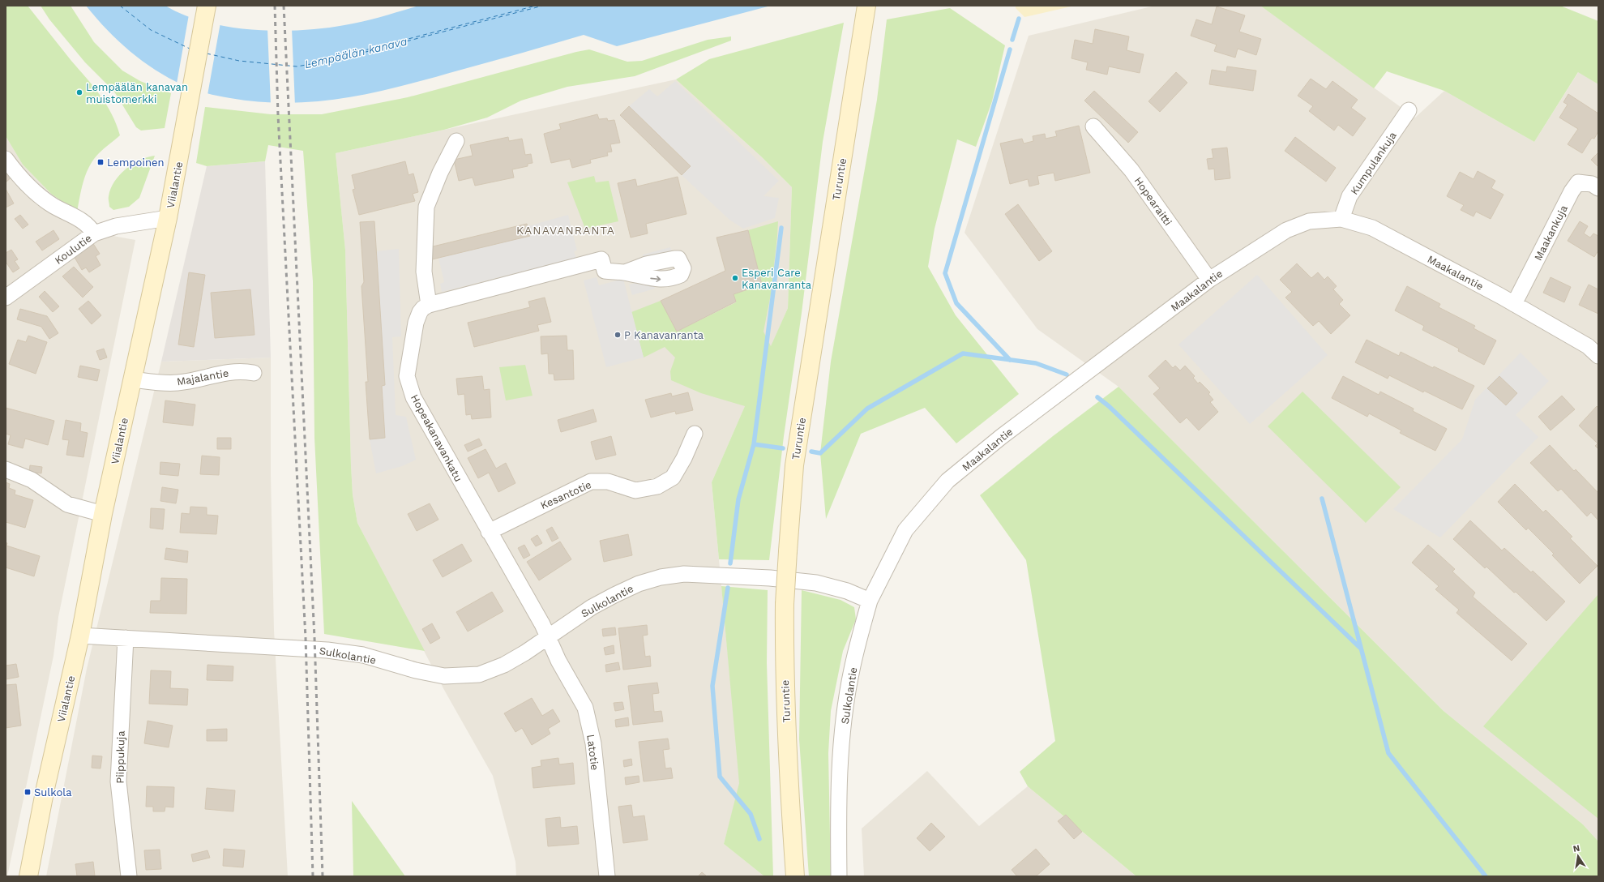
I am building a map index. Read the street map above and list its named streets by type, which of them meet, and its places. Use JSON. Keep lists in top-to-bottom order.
{
  "streets": {
    "main road": ["Turuntie", "Viialantie"],
    "street": [
      "Kumpulankuja",
      "Hopearaitti",
      "Maakankuja",
      "Koulutie",
      "Maakalantie",
      "Majalantie",
      "Hopeakanavankatu",
      "Kesantotie",
      "Sulkolantie",
      "Latotie",
      "Piippukuja"
    ]
  },
  "crossings": [
    ["Kumpulankuja", "Maakalantie"],
    ["Viialantie", "Koulutie"],
    ["Viialantie", "Majalantie"],
    ["Viialantie", "Sulkolantie"],
    ["Hopearaitti", "Maakalantie"],
    ["Maakankuja", "Maakalantie"],
    ["Maakalantie", "Sulkolantie"],
    ["Hopeakanavankatu", "Kesantotie"],
    ["Hopeakanavankatu", "Sulkolantie"],
    ["Hopeakanavankatu", "Latotie"],
    ["Sulkolantie", "Latotie"],
    ["Sulkolantie", "Piippukuja"]
  ],
  "districts": ["KANAVANRANTA"],
  "water": ["Lempäälän kanava"],
  "places": {
    "other": ["Lempäälän kanavan muistomerkki", "Esperi Care Kanavanranta", "P Kanavanranta"],
    "transit": ["Lempoinen", "Sulkola"]
  },
  "north": "top"
}
